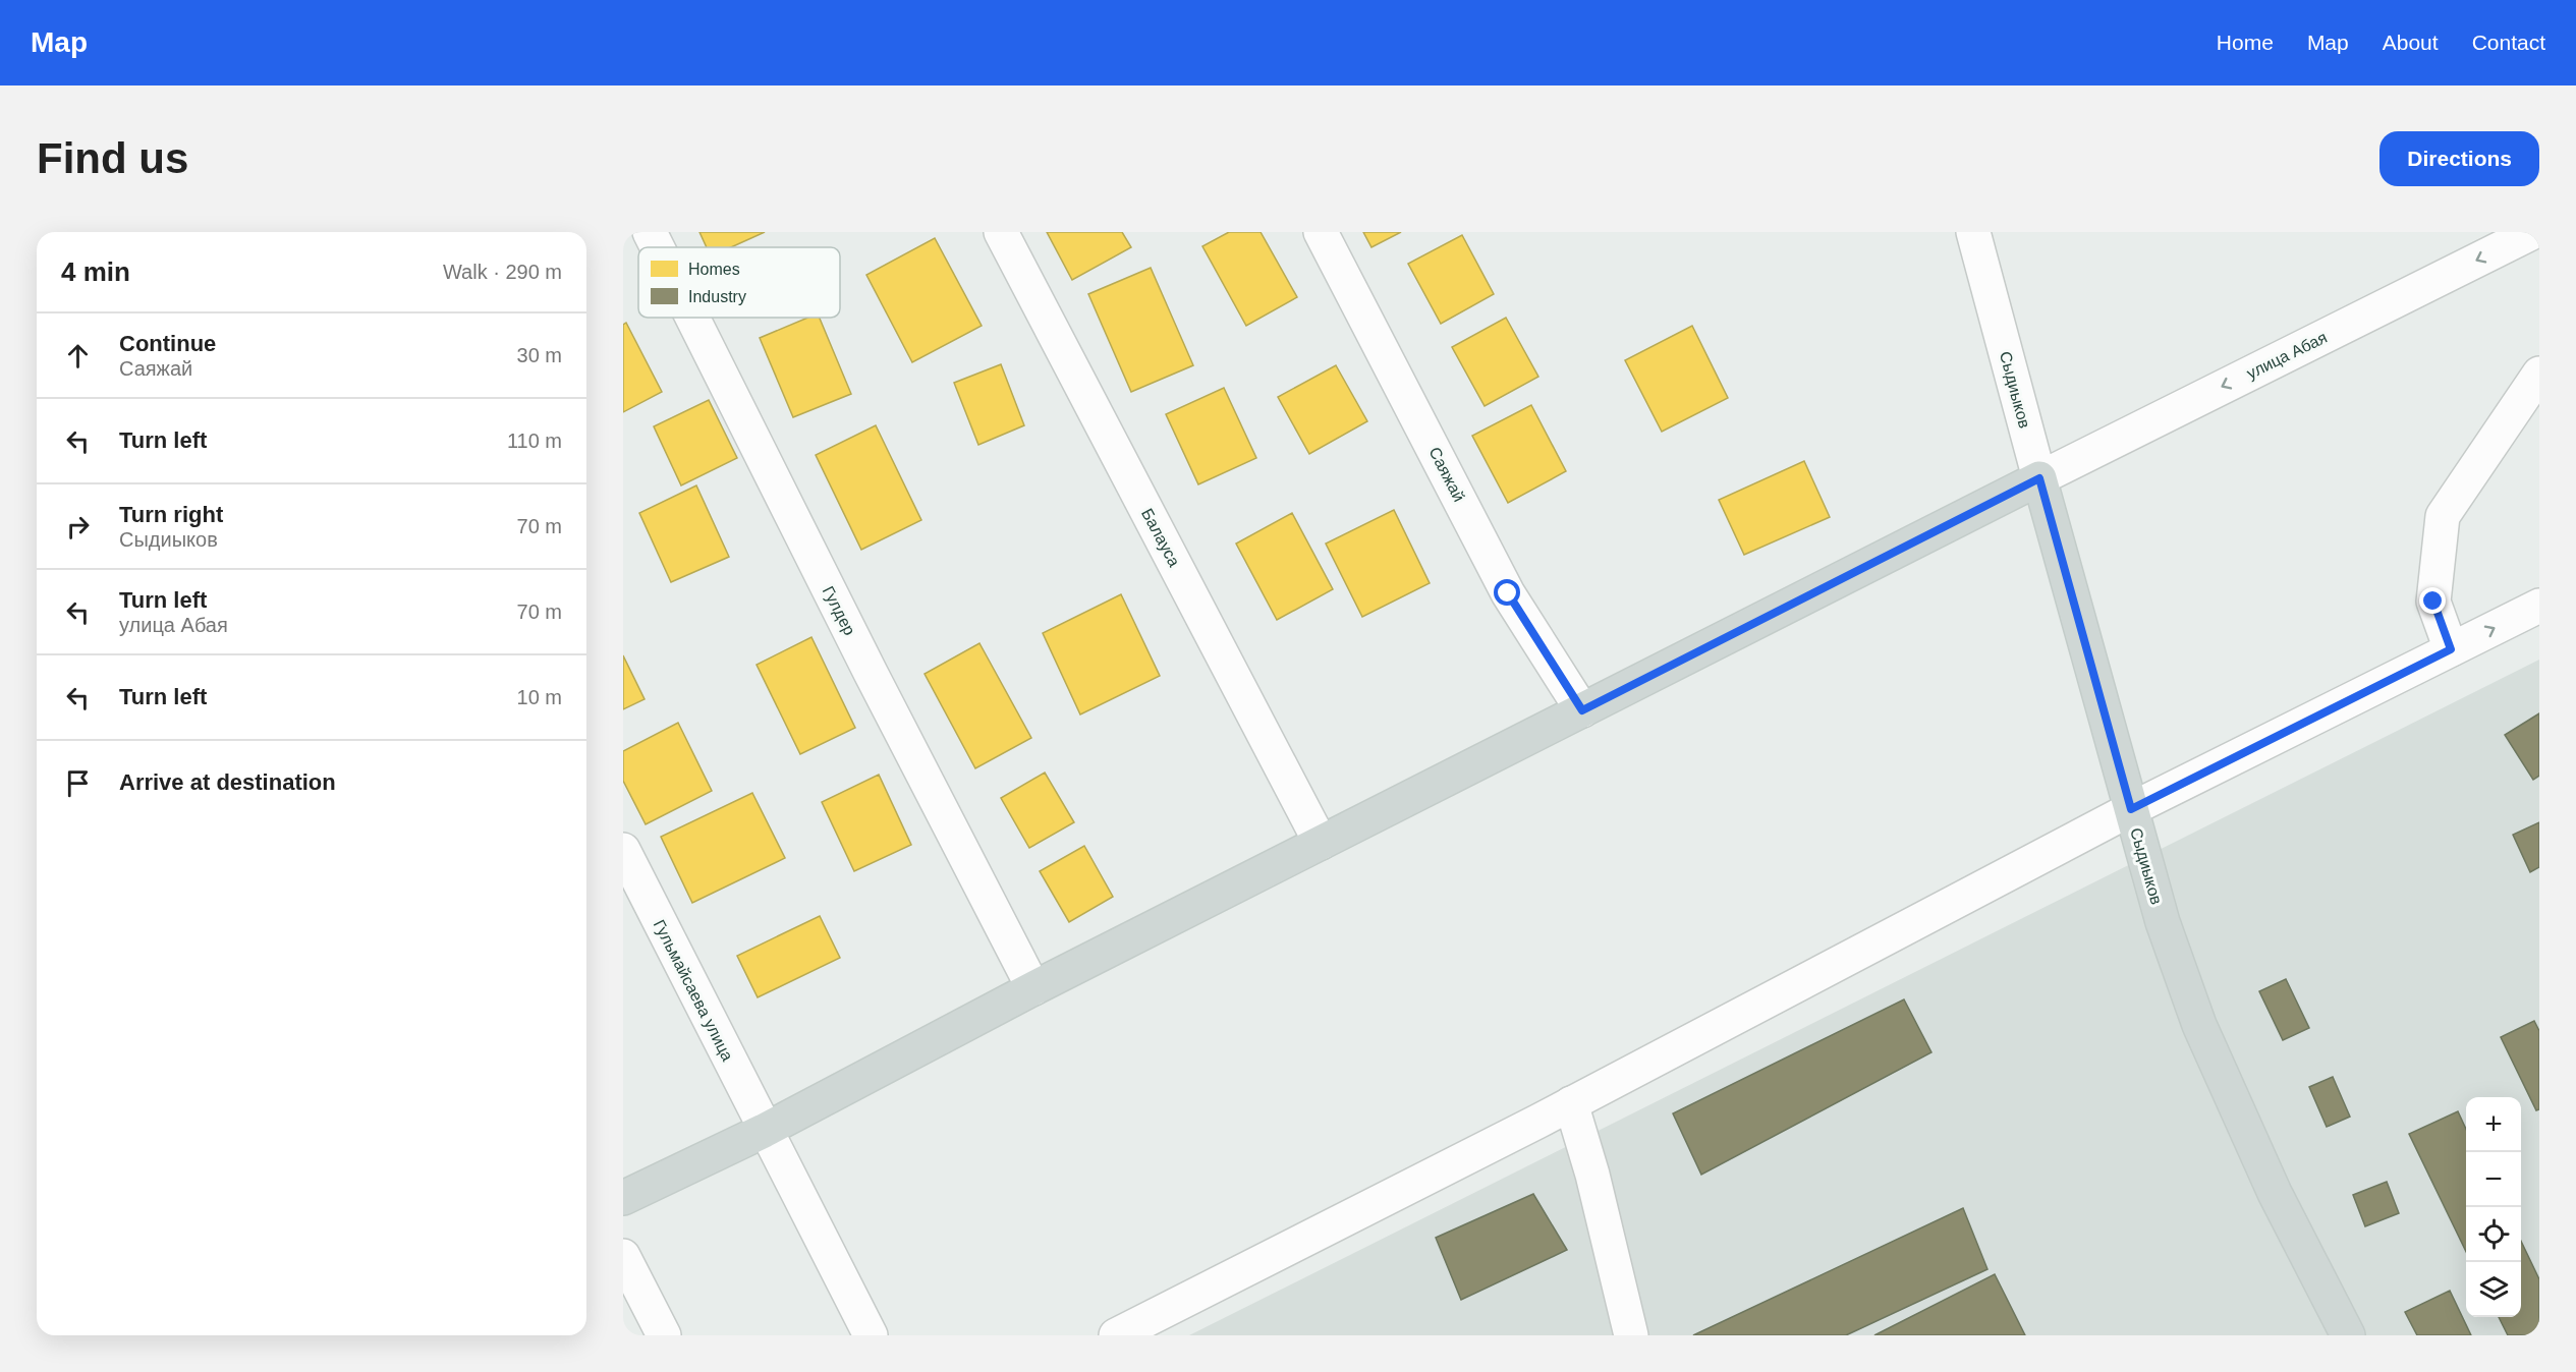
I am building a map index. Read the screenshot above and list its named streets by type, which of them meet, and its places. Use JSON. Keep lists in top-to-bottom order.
{
  "streets": {
    "main road": ["Сыдиыков"],
    "street": [
      "улица Абая",
      "Саяжай",
      "Балауса",
      "Гулдер",
      "Гульмайсаева улица"
    ]
  },
  "crossings": [
    ["улица Абая", "Сыдиыков"]
  ],
  "one_way": ["улица Абая"],
  "legend": ["Homes", "Industry"],
  "page": {
    "header": "Map",
    "nav": [
      "Home",
      "Map",
      "About",
      "Contact"
    ],
    "buttons": "Directions",
    "title": "Find us",
    "heading": ["4 min", "Walk · 290 m"],
    "list": [
      ["Continue", "Саяжай", "30 m"],
      ["Turn left", "110 m"],
      ["Turn right", "Сыдиыков", "70 m"],
      ["Turn left", "улица Абая", "70 m"],
      ["Turn left", "10 m"],
      "Arrive at destination"
    ],
    "map_buttons": ["+", "−"]
  }
}
